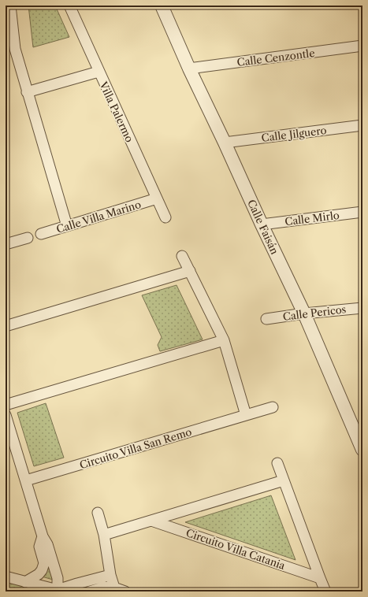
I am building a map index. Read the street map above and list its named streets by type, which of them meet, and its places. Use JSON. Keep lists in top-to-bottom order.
{
  "streets": {
    "street": [
      "Calle Cenzontle",
      "Villa Palermo",
      "Calle Jilguero",
      "Calle Villa Marino",
      "Calle Mirlo",
      "Calle Faisán",
      "Calle Pericos",
      "Circuito Villa San Remo",
      "Circuito Villa Catania"
    ]
  },
  "crossings": [
    ["Calle Cenzontle", "Calle Faisán"],
    ["Villa Palermo", "Calle Villa Marino"],
    ["Calle Jilguero", "Calle Faisán"],
    ["Calle Mirlo", "Calle Faisán"],
    ["Calle Faisán", "Calle Pericos"]
  ]
}
